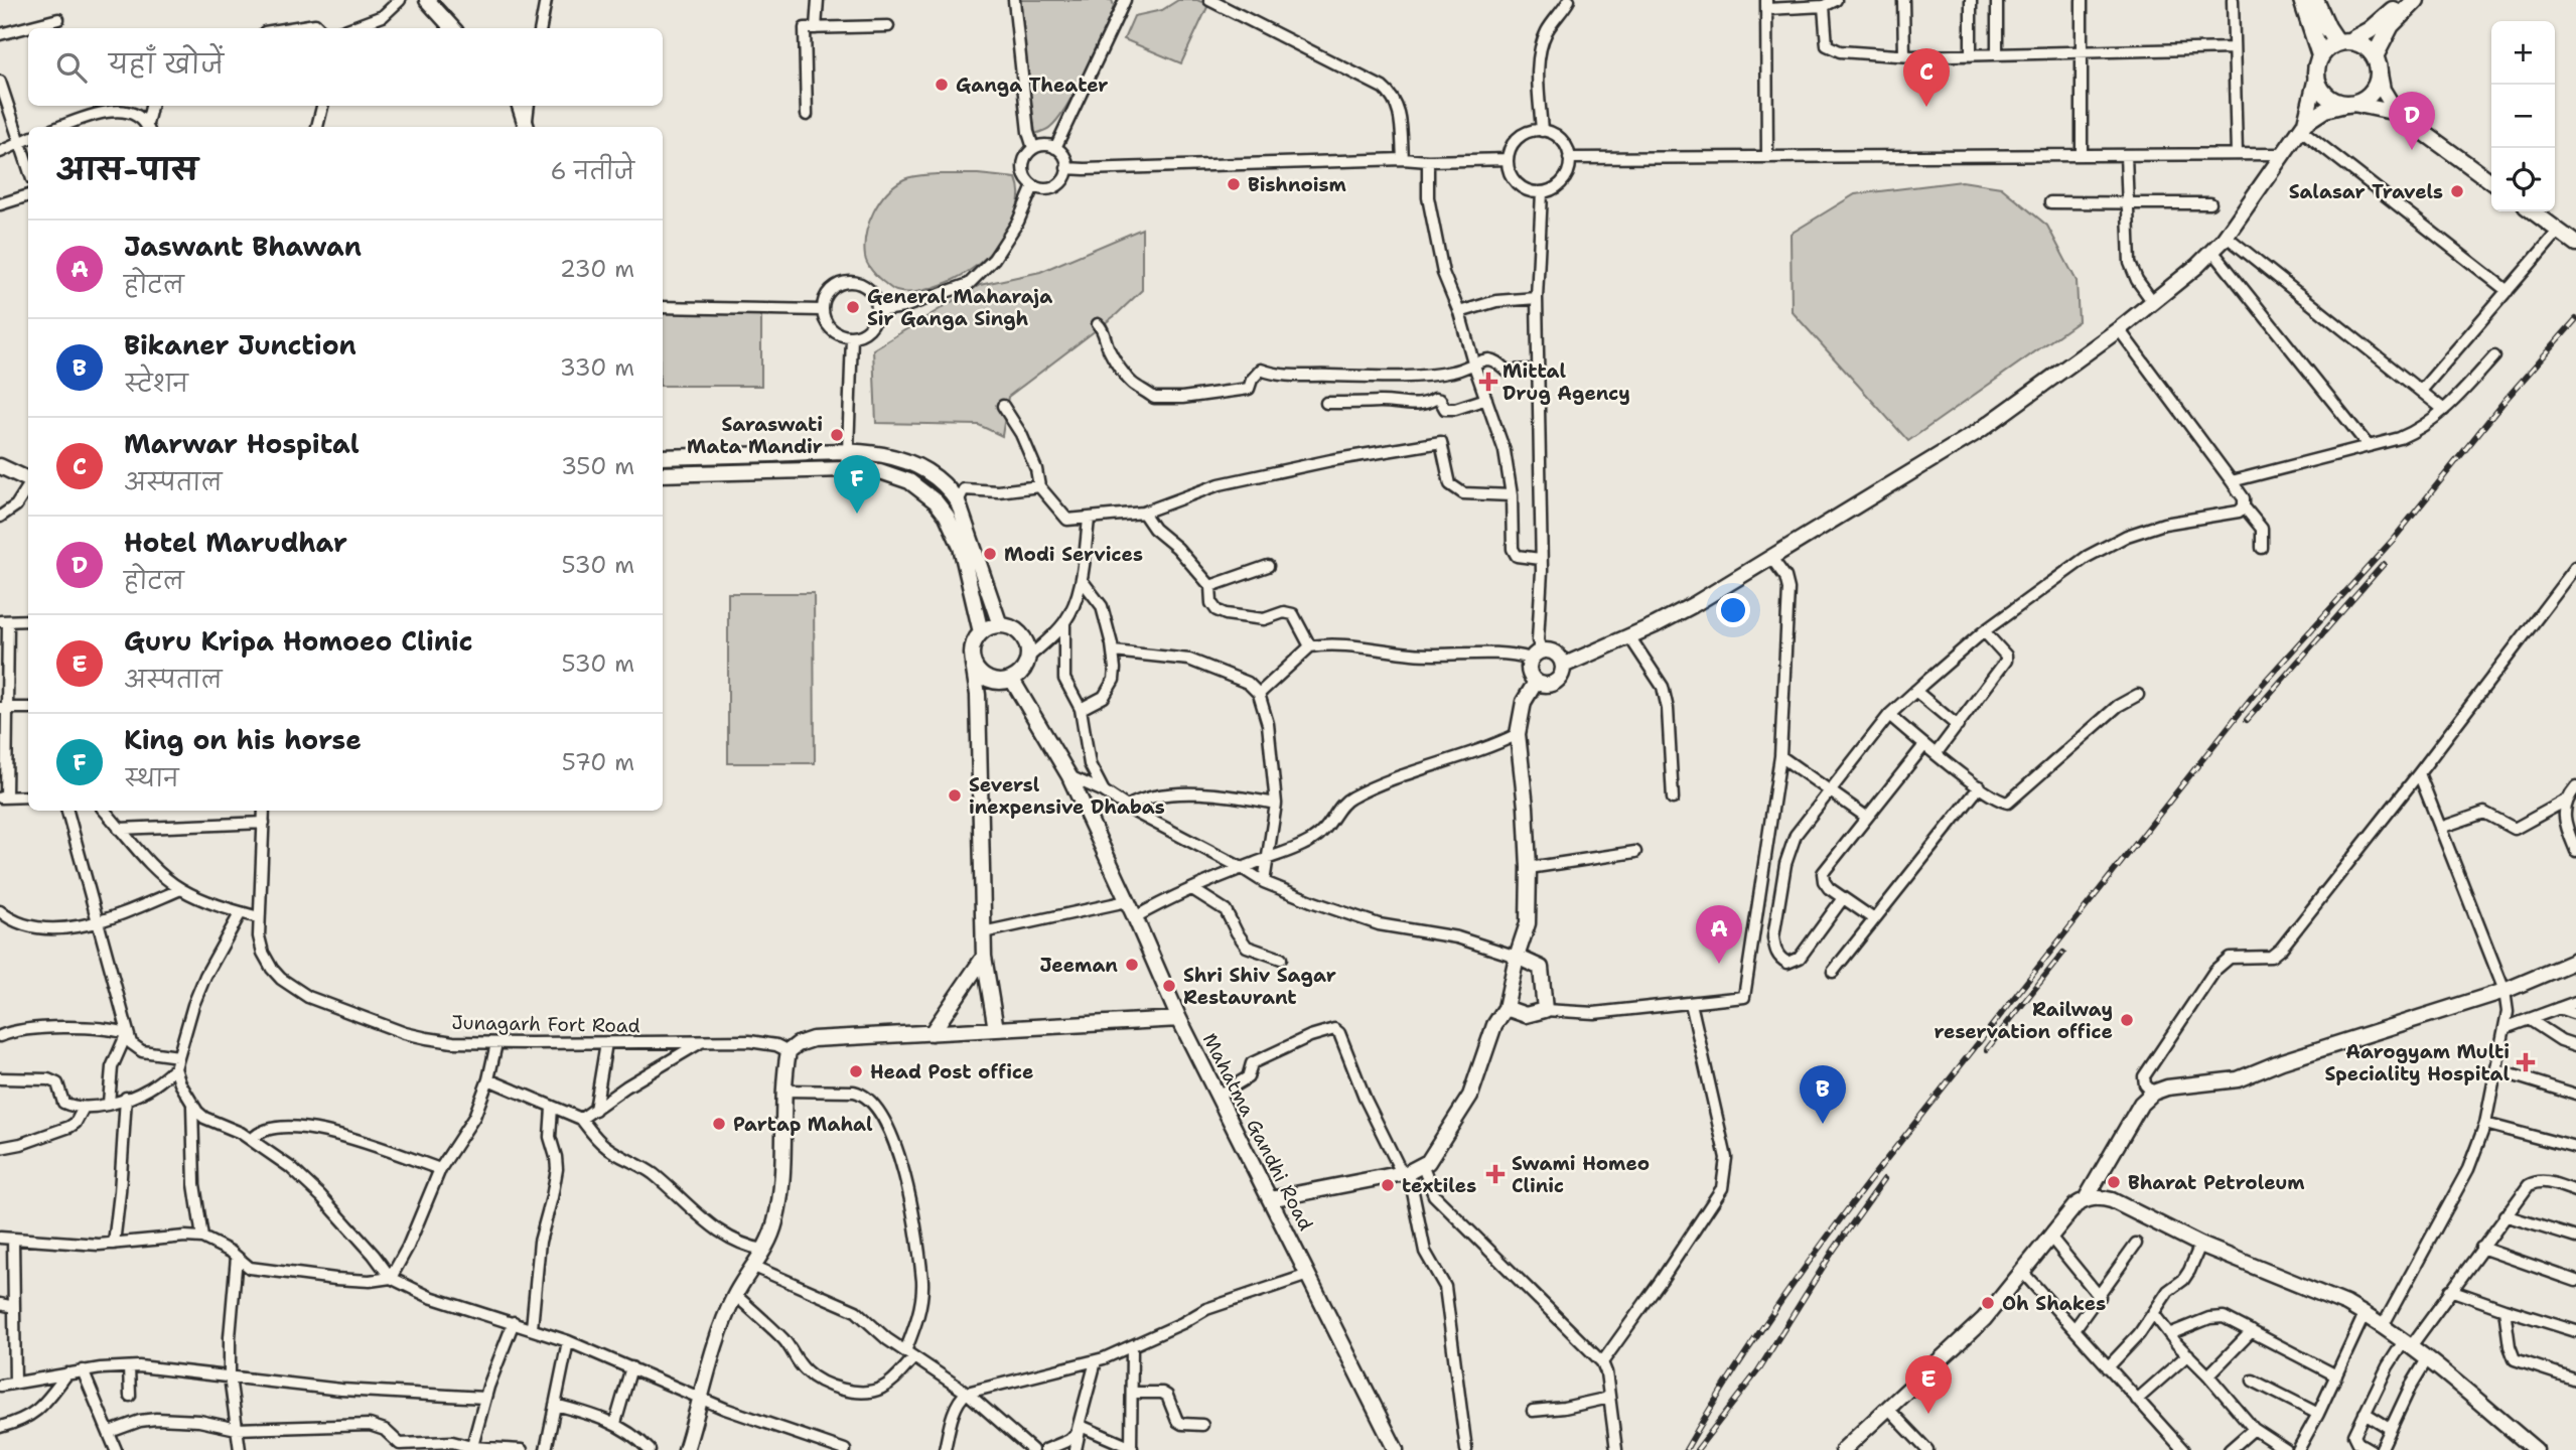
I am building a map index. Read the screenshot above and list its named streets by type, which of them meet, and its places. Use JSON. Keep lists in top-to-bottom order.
{
  "streets": {
    "street": ["Junagarh Fort Road", "Mahatma Gandhi Road"]
  },
  "places": {
    "other": [
      "Ganga Theater",
      "Bishnoism",
      "Salasar Travels",
      "General Maharaja Sir Ganga Singh",
      "Saraswati Mata Mandir",
      "Modi Services",
      "Seversl inexpensive Dhabas",
      "Jeeman",
      "Shri Shiv Sagar Restaurant",
      "Railway reservation office",
      "Head Post office",
      "Partap Mahal",
      "Bharat Petroleum",
      "textiles",
      "Oh Shakes"
    ],
    "health": ["Mittal Drug Agency", "Aarogyam Multi Speciality Hospital", "Swami Homeo Clinic"]
  },
  "page": {
    "map_buttons": ["+", "−"],
    "search": "यहाँ खोजें",
    "pins": [
      "C",
      "D",
      "F",
      "A",
      "B",
      "E"
    ],
    "heading": ["आस-पास", "6 नतीजे"],
    "list": [
      {
        "mark": "A",
        "name": "Jaswant Bhawan",
        "note": "होटल",
        "value": "230 m"
      },
      {
        "mark": "B",
        "name": "Bikaner Junction",
        "note": "स्टेशन",
        "value": "330 m"
      },
      {
        "mark": "C",
        "name": "Marwar Hospital",
        "note": "अस्पताल",
        "value": "350 m"
      },
      {
        "mark": "D",
        "name": "Hotel Marudhar",
        "note": "होटल",
        "value": "530 m"
      },
      {
        "mark": "E",
        "name": "Guru Kripa Homoeo Clinic",
        "note": "अस्पताल",
        "value": "530 m"
      },
      {
        "mark": "F",
        "name": "King on his horse",
        "note": "स्थान",
        "value": "570 m"
      }
    ]
  }
}
